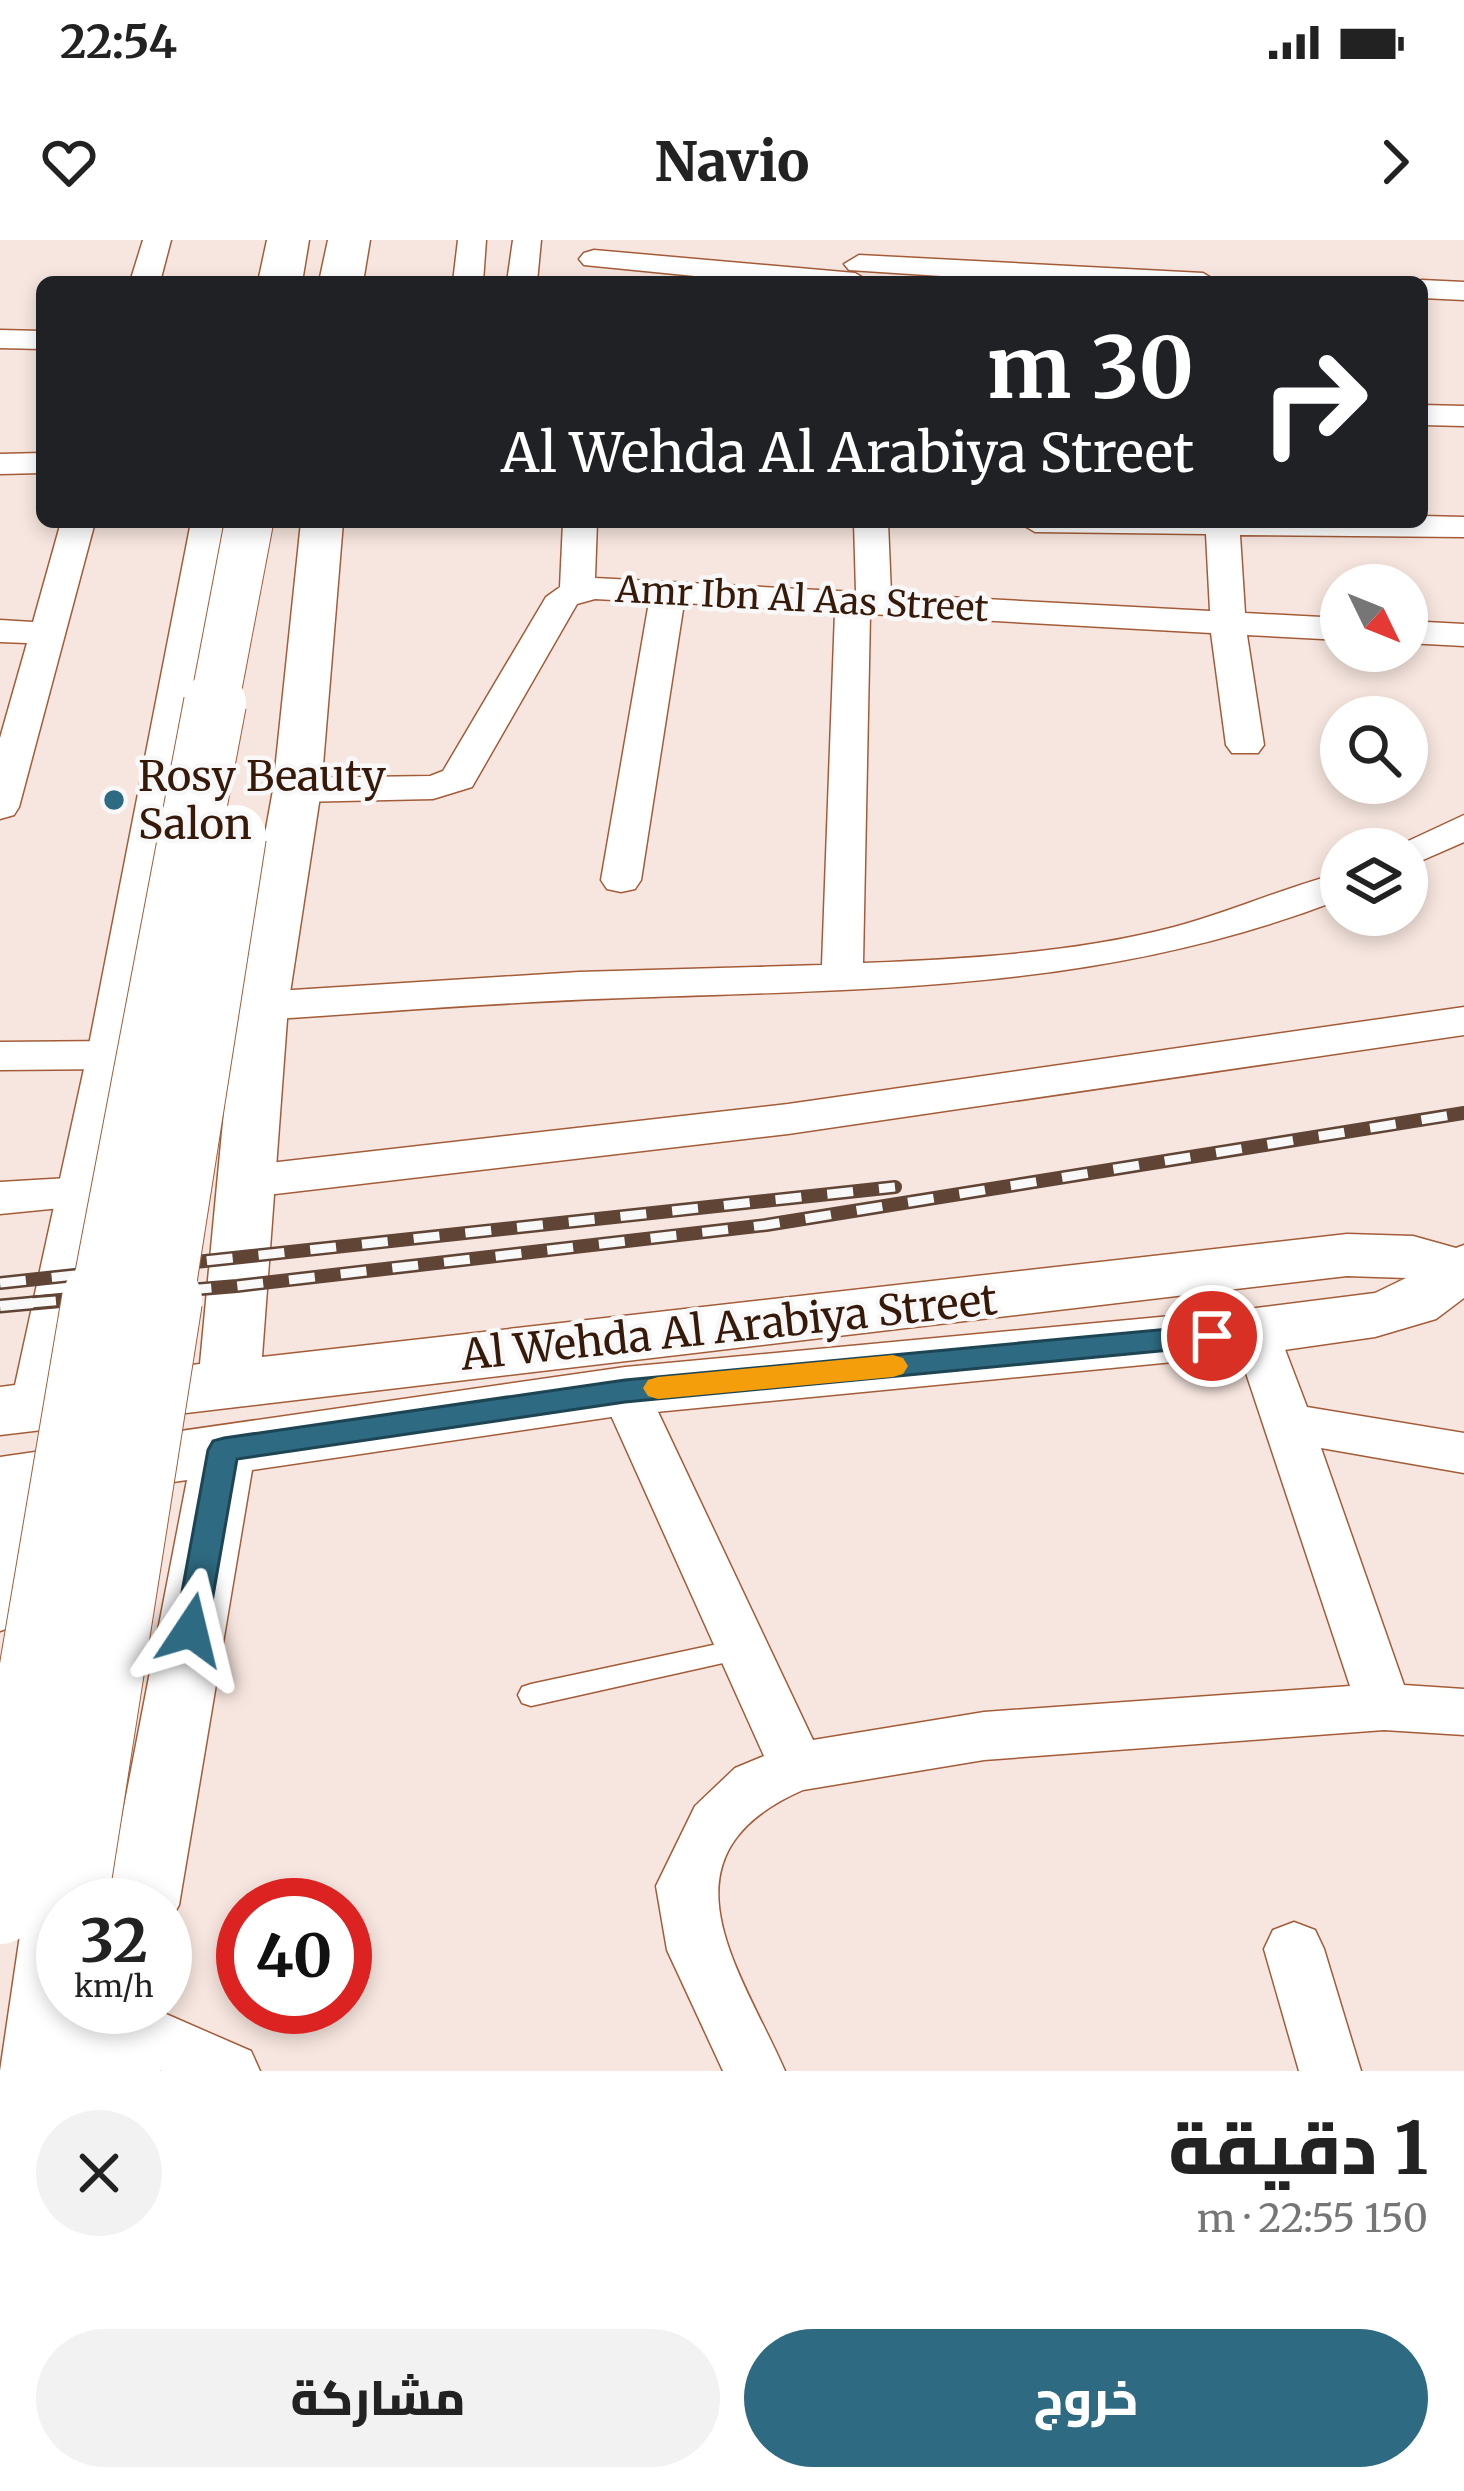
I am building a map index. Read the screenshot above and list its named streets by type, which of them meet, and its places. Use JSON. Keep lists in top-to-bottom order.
{
  "streets": {
    "street": ["Amr Ibn Al Aas Street", "Al Wehda Al Arabiya Street"]
  },
  "places": ["Rosy Beauty Salon"],
  "north": "bottom right",
  "page": {
    "status": "22:54",
    "header": "Navio",
    "turn": ["30 m", "Al Wehda Al Arabiya Street"],
    "speed": "32 km/h",
    "limit": "40",
    "heading": ["1 دقيقة", "150 m · 22:55"],
    "buttons": ["خروج", "مشاركة"]
  }
}
